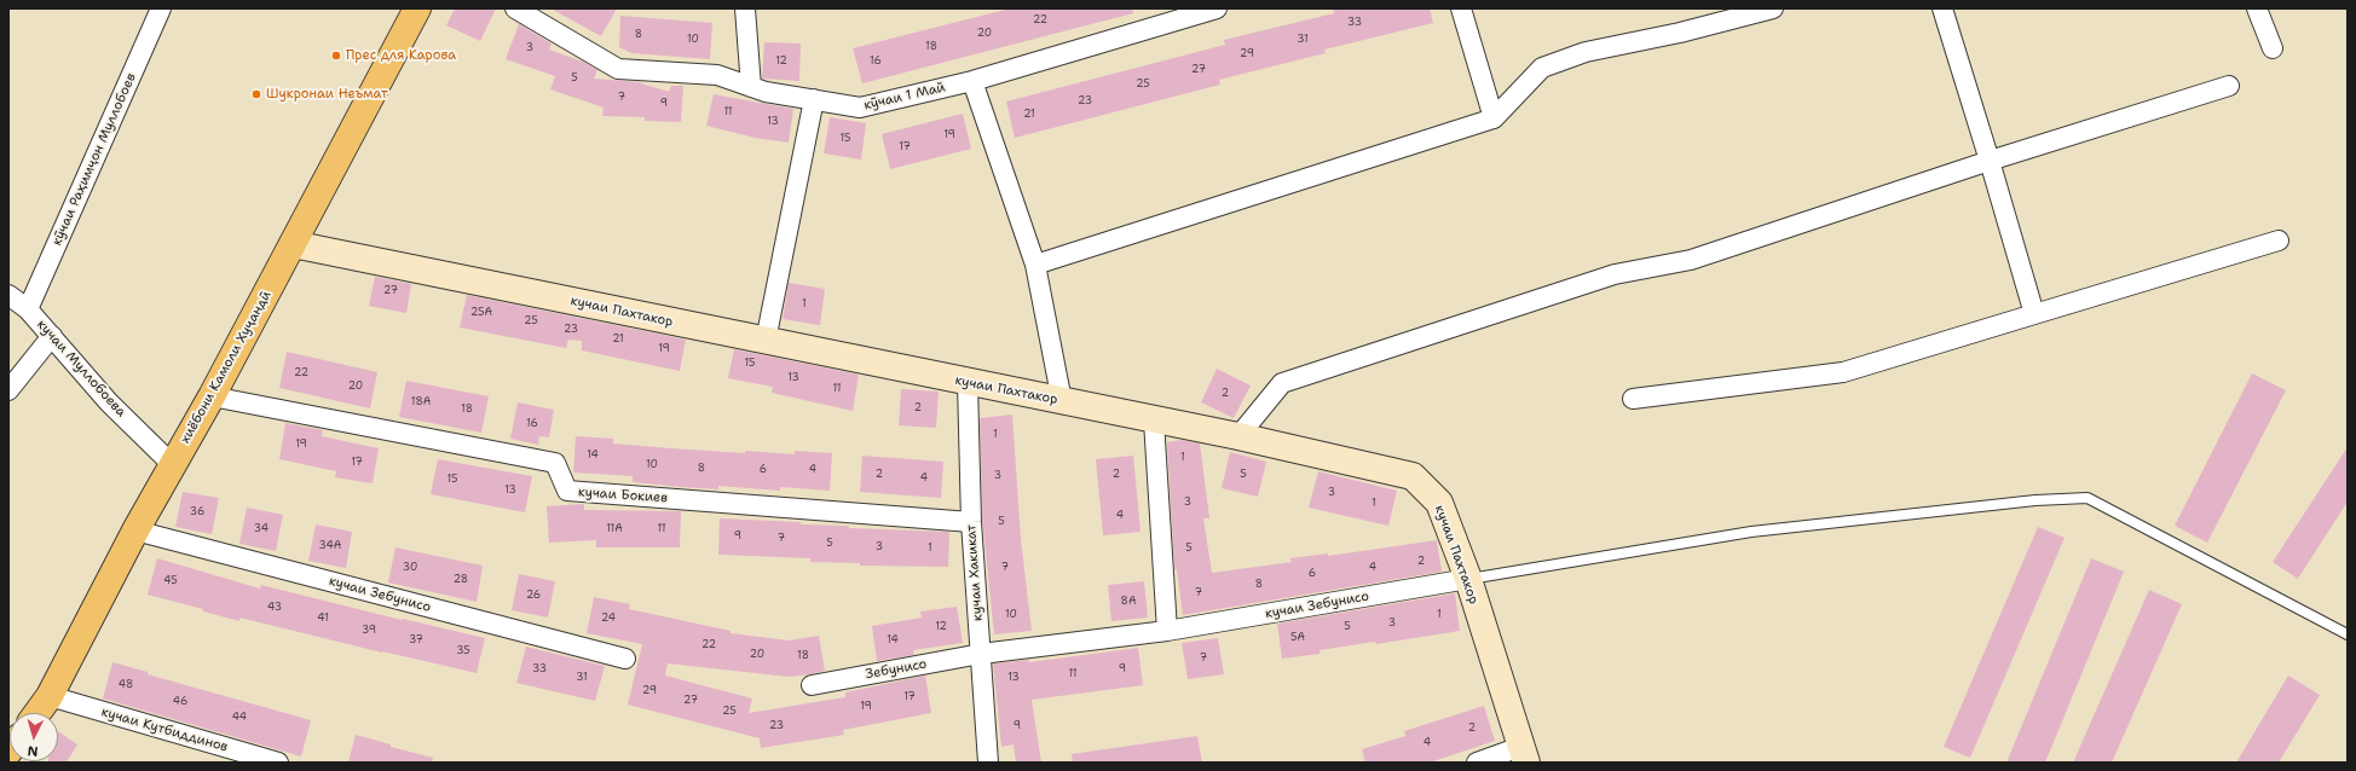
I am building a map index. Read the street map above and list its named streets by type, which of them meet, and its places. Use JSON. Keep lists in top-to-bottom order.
{
  "streets": {
    "main road": ["кучаи Пахтакор", "хиёбони Камоли Хуҷандӣ"],
    "street": [
      "кӯчаи 1 Май",
      "кӯчаи Раҳимҷон Муллобоев",
      "кучаи Муллобоева",
      "кучаи Бокиев",
      "кучаи Хакикат",
      "кучаи Зебунисо",
      "Зебунисо",
      "кучаи Кутбиддинов"
    ]
  },
  "crossings": [
    ["кӯчаи Раҳимҷон Муллобоев", "кучаи Муллобоева"],
    ["кучаи Пахтакор", "хиёбони Камоли Хуҷандӣ"],
    ["кучаи Пахтакор", "кучаи Хакикат"],
    ["кучаи Пахтакор", "кучаи Зебунисо"],
    ["хиёбони Камоли Хуҷандӣ", "кучаи Муллобоева"],
    ["хиёбони Камоли Хуҷандӣ", "кучаи Бокиев"],
    ["хиёбони Камоли Хуҷандӣ", "кучаи Зебунисо"],
    ["хиёбони Камоли Хуҷандӣ", "кучаи Кутбиддинов"],
    ["кучаи Бокиев", "кучаи Хакикат"],
    ["кучаи Хакикат", "кучаи Зебунисо"],
    ["кучаи Хакикат", "Зебунисо"],
    ["кучаи Зебунисо", "Зебунисо"]
  ],
  "places": ["Прес для Карова", "Шукронаи Неъмат"],
  "house_numbers": [
    "22",
    "33",
    "20",
    "8",
    "10",
    "31",
    "18",
    "3",
    "29",
    "12",
    "16",
    "27",
    "5",
    "25",
    "7",
    "23",
    "9",
    "11",
    "21",
    "13",
    "19",
    "15",
    "17",
    "27",
    "1",
    "25А",
    "25",
    "23",
    "21",
    "19",
    "15",
    "22",
    "13",
    "20",
    "11",
    "2",
    "18А",
    "2",
    "18",
    "16",
    "1",
    "19",
    "14",
    "1",
    "17",
    "10",
    "8",
    "6",
    "4",
    "2",
    "2",
    "5",
    "3",
    "4",
    "15",
    "13",
    "3",
    "3",
    "1",
    "36",
    "4",
    "5",
    "34",
    "11А",
    "11",
    "9",
    "7",
    "5",
    "34А",
    "3",
    "1",
    "5",
    "2",
    "30",
    "7",
    "4",
    "6",
    "28",
    "45",
    "8",
    "7",
    "26",
    "8А",
    "43",
    "10",
    "1",
    "41",
    "24",
    "3",
    "12",
    "5",
    "39",
    "5А",
    "37",
    "14",
    "22",
    "35",
    "20",
    "18",
    "7",
    "33",
    "9",
    "11",
    "31",
    "13",
    "48",
    "29",
    "17",
    "27",
    "46",
    "19",
    "25",
    "44",
    "23",
    "9",
    "2",
    "4"
  ],
  "north": "bottom"
}
